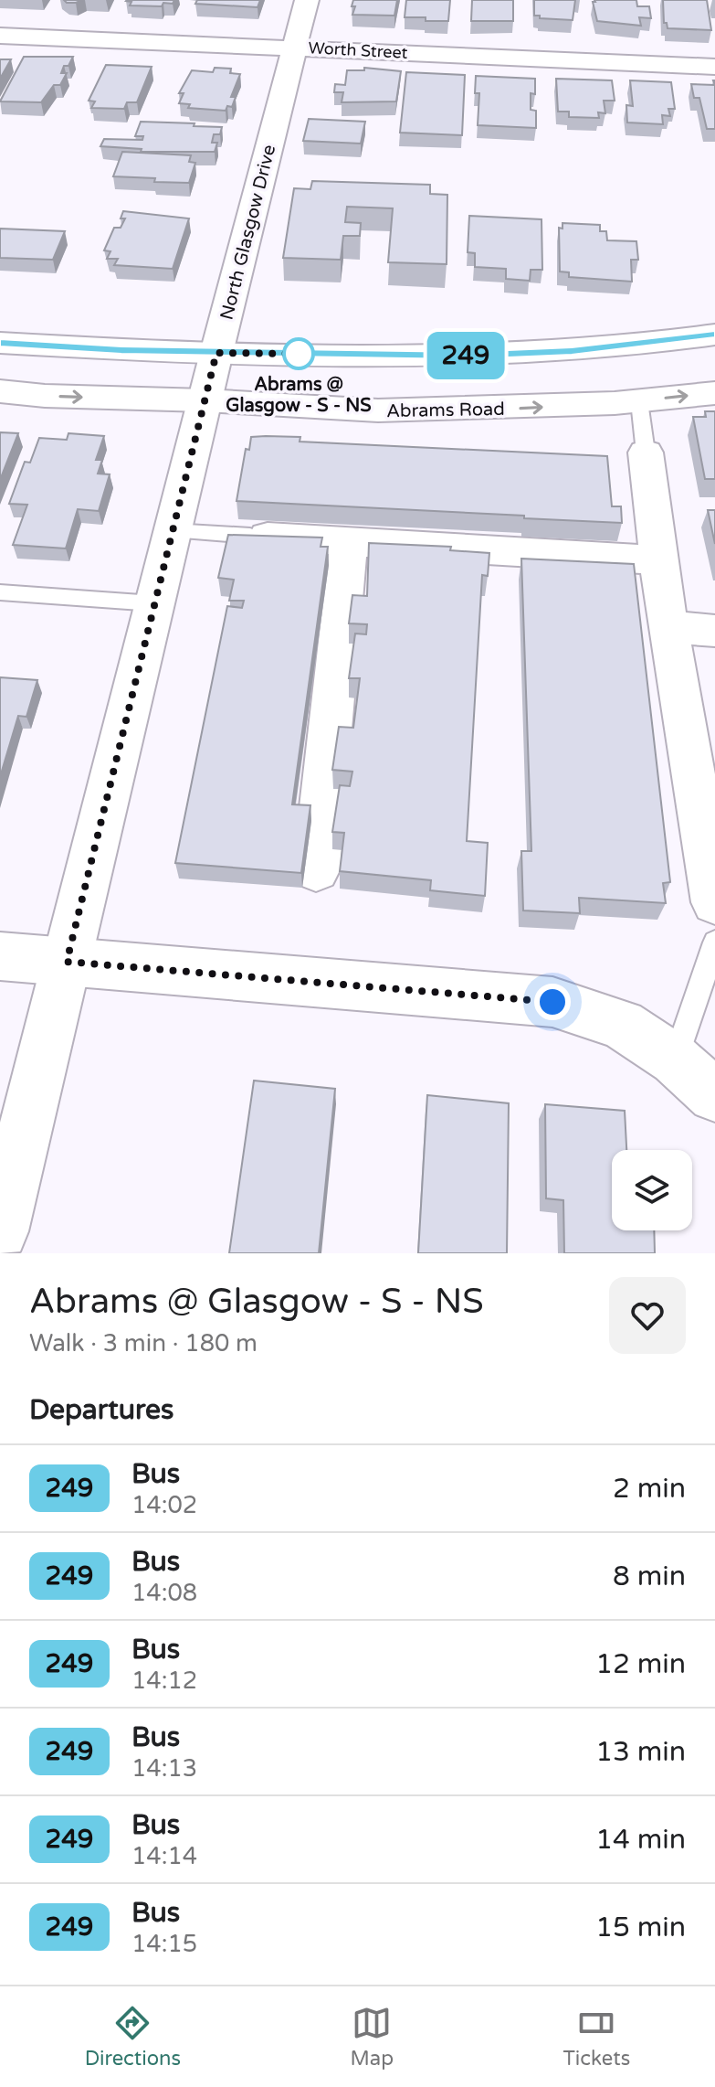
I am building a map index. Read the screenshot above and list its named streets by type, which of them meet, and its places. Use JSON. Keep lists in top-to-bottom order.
{
  "streets": {
    "street": ["Worth Street", "North Glasgow Drive", "Abrams Road"]
  },
  "crossings": [
    ["Worth Street", "North Glasgow Drive"],
    ["North Glasgow Drive", "Abrams Road"]
  ],
  "places": ["Abrams @ Glasgow - S - NS"],
  "lines": ["bus line 249"],
  "page": {
    "on_map": "249",
    "heading": [
      ["Abrams @ Glasgow - S - NS", "Walk · 3 min · 180 m"],
      "Departures"
    ],
    "list": [
      {
        "mark": "249",
        "name": "Bus",
        "note": "14:02",
        "value": "2 min"
      },
      {
        "mark": "249",
        "name": "Bus",
        "note": "14:08",
        "value": "8 min"
      },
      {
        "mark": "249",
        "name": "Bus",
        "note": "14:12",
        "value": "12 min"
      },
      {
        "mark": "249",
        "name": "Bus",
        "note": "14:13",
        "value": "13 min"
      },
      {
        "mark": "249",
        "name": "Bus",
        "note": "14:14",
        "value": "14 min"
      },
      {
        "mark": "249",
        "name": "Bus",
        "note": "14:15",
        "value": "15 min"
      }
    ],
    "tabs": ["Directions", "Map", "Tickets"]
  }
}
